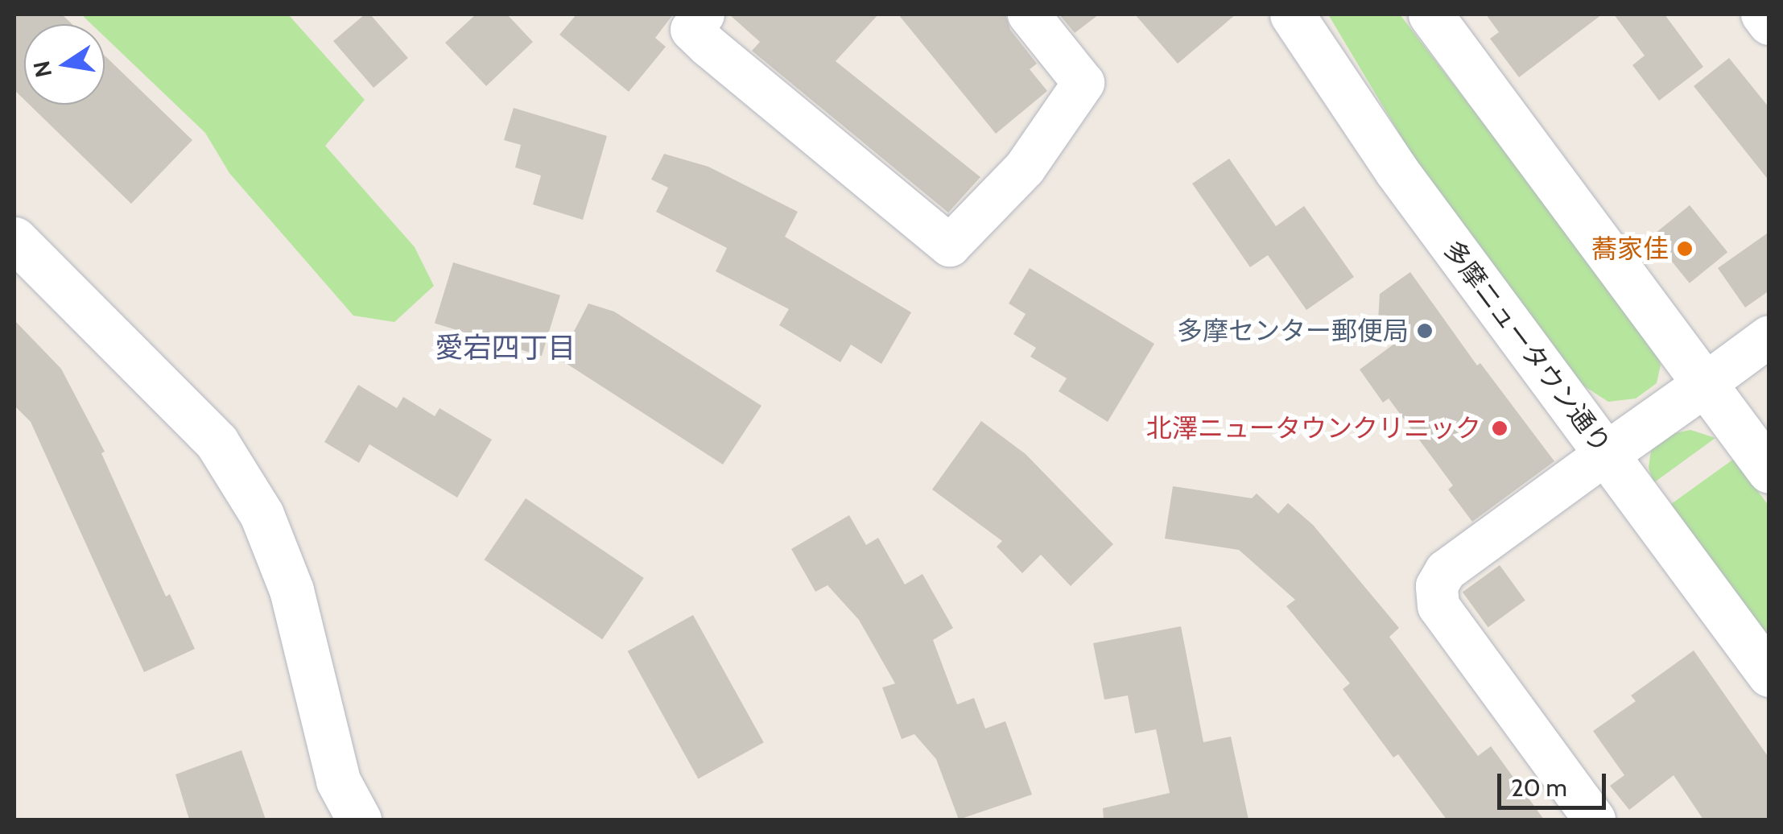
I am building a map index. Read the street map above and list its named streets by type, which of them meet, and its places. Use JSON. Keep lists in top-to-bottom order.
{
  "streets": {
    "main road": ["多摩ニュータウン通り"]
  },
  "districts": ["愛宕四丁目"],
  "places": ["蕎家佳", "多摩センター郵便局", "北澤ニュータウンクリニック"],
  "scale_bar": "20 m",
  "north": "left"
}
